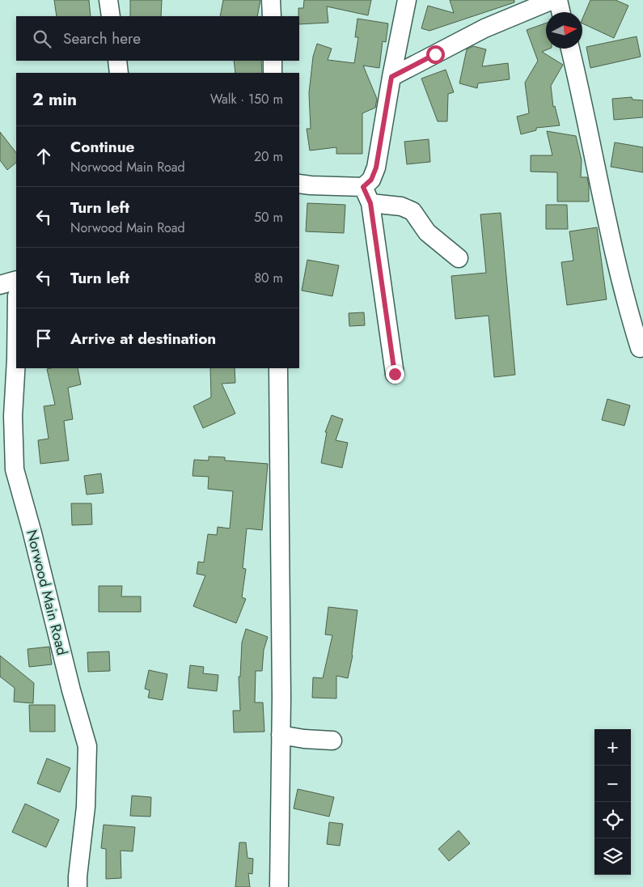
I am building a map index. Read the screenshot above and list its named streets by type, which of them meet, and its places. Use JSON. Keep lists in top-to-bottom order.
{
  "streets": {
    "street": ["Norwood Main Road"]
  },
  "north": "right",
  "page": {
    "search": "Search here",
    "heading": ["2 min", "Walk · 150 m"],
    "list": [
      ["Continue", "Norwood Main Road", "20 m"],
      ["Turn left", "Norwood Main Road", "50 m"],
      ["Turn left", "80 m"],
      "Arrive at destination"
    ],
    "map_buttons": ["+", "−"]
  }
}
